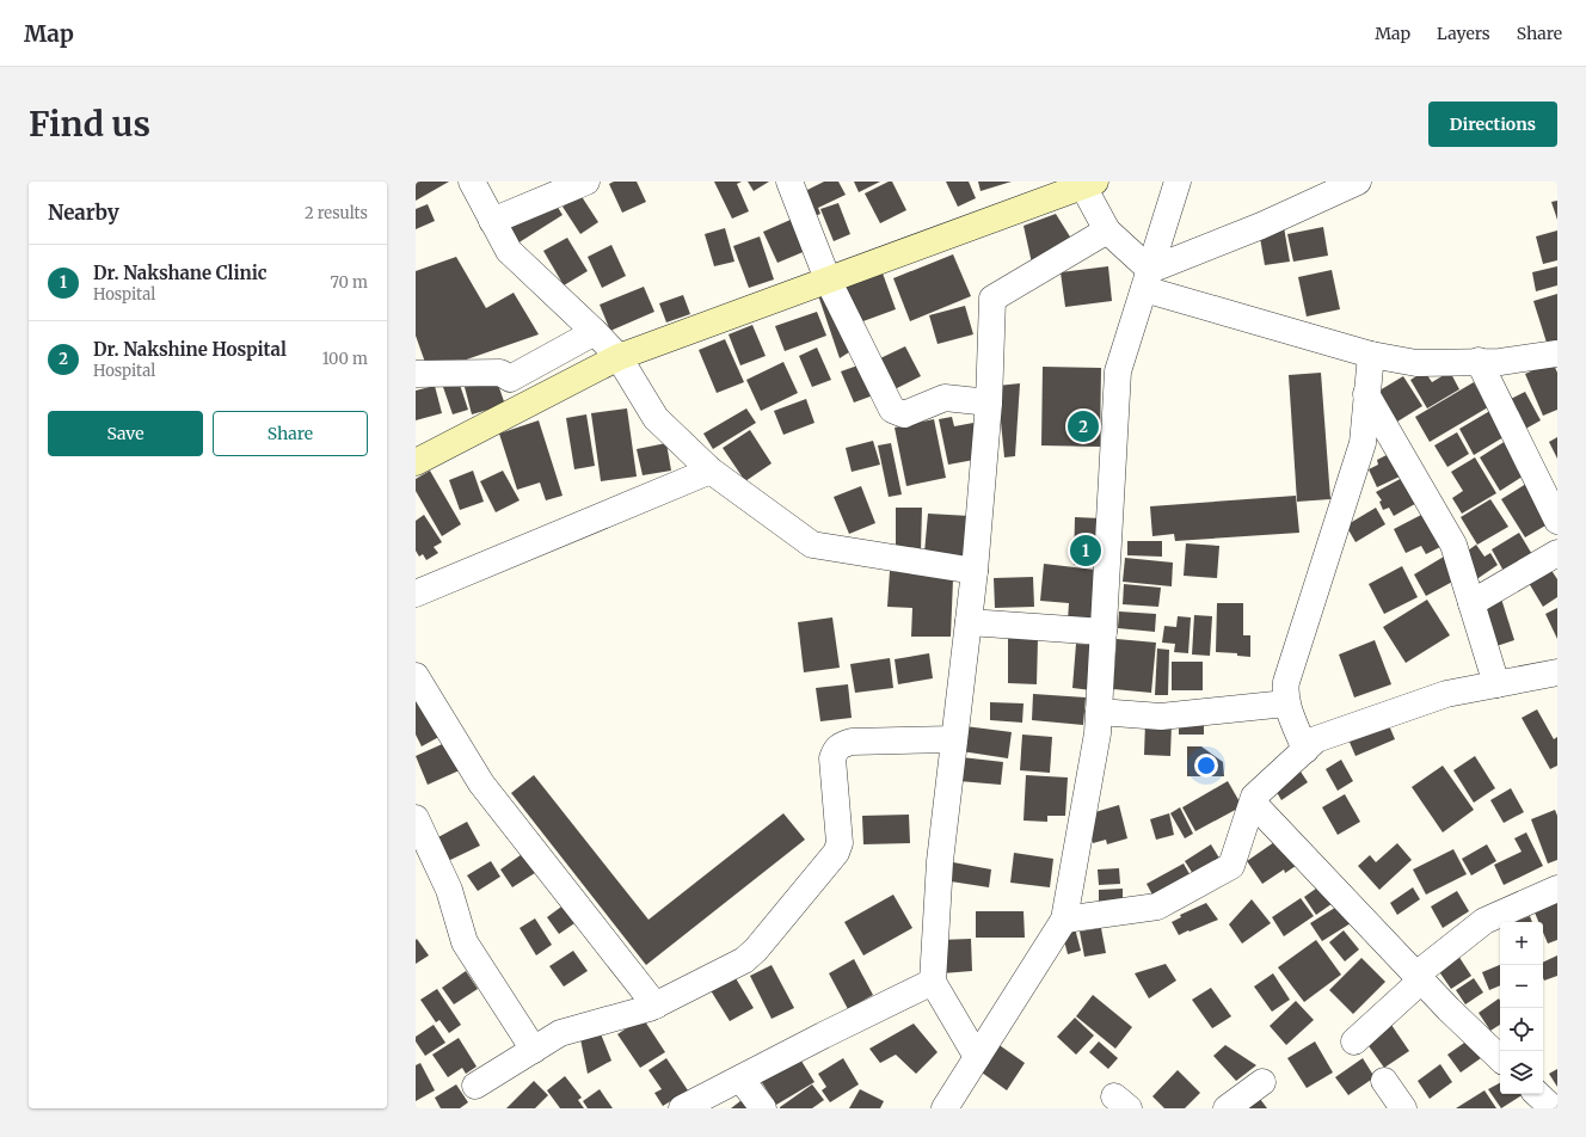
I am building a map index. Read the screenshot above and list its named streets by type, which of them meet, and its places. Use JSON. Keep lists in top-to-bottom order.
{
  "page": {
    "header": "Map",
    "nav": ["Map", "Layers", "Share"],
    "buttons": [
      "Directions",
      ["Save", "Share"]
    ],
    "title": "Find us",
    "heading": ["Nearby", "2 results"],
    "list": [
      {
        "mark": "1",
        "name": "Dr. Nakshane Clinic",
        "note": "Hospital",
        "value": "70 m"
      },
      {
        "mark": "2",
        "name": "Dr. Nakshine Hospital",
        "note": "Hospital",
        "value": "100 m"
      }
    ],
    "pins": ["2", "1"],
    "map_buttons": ["+", "−"]
  }
}
